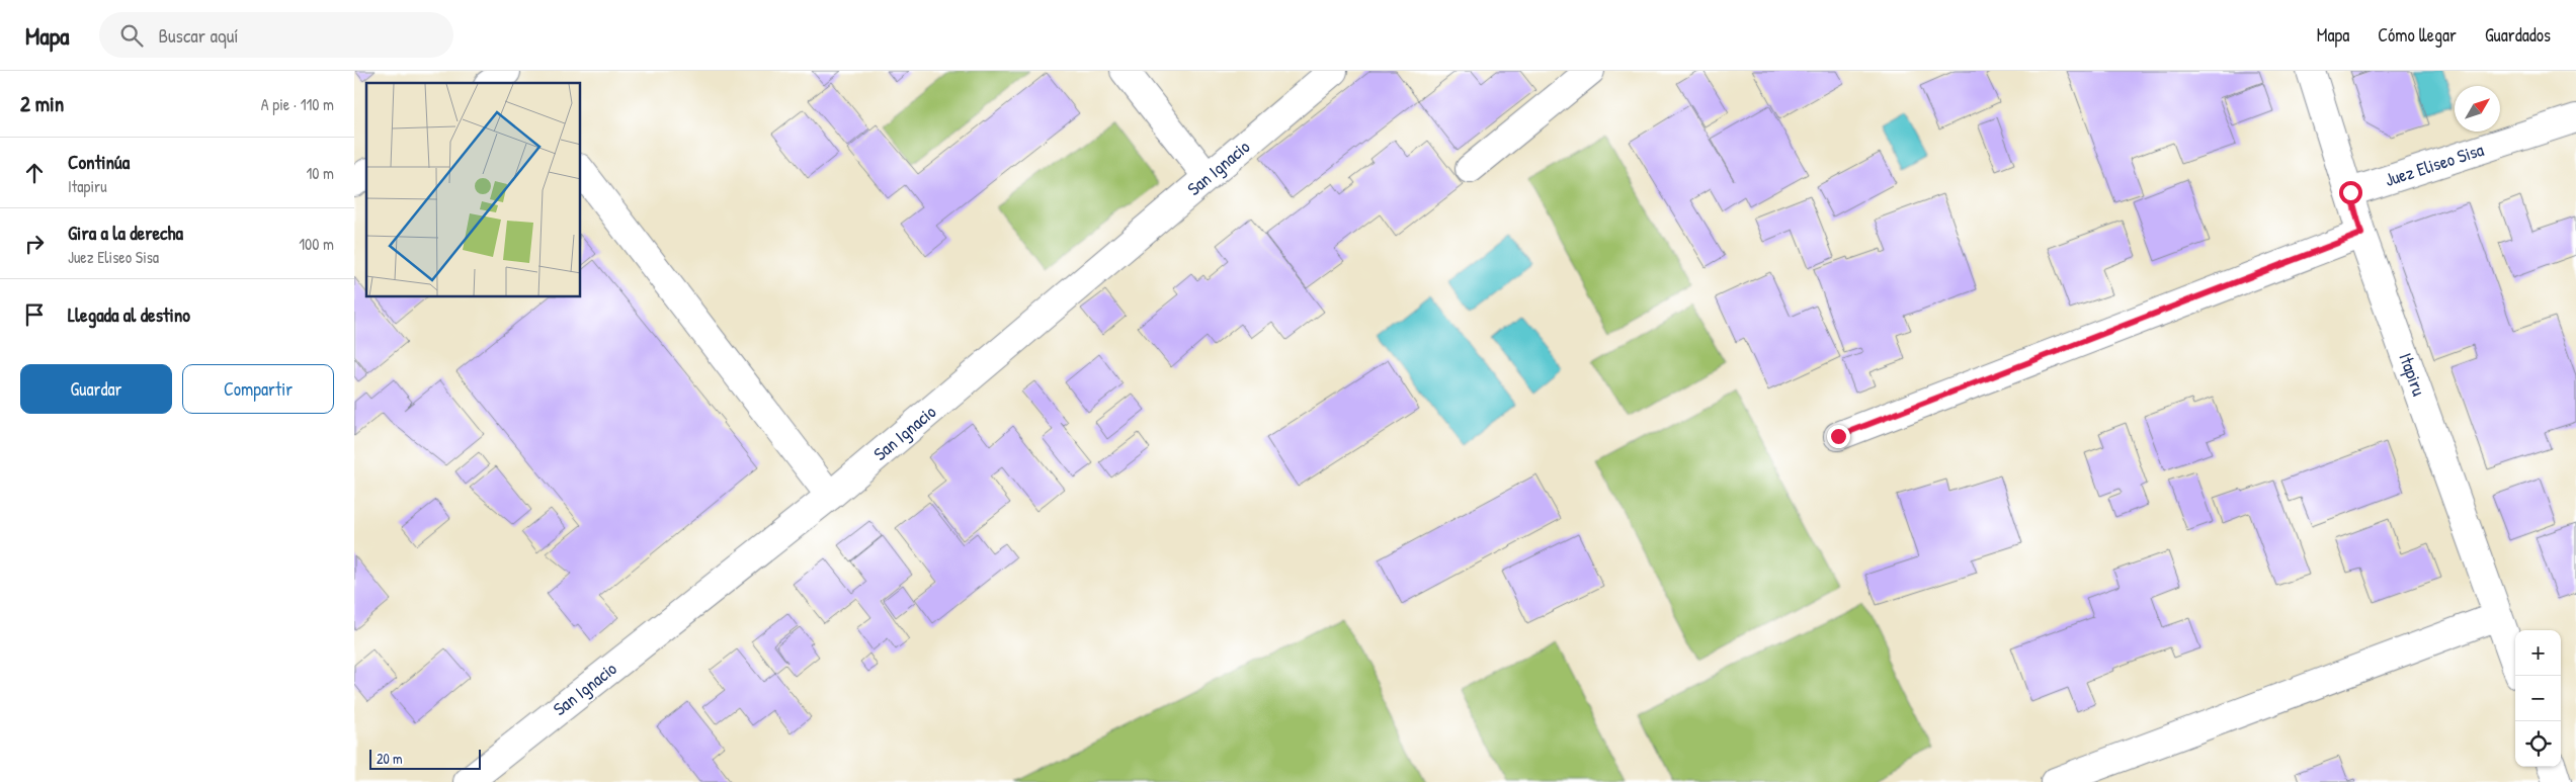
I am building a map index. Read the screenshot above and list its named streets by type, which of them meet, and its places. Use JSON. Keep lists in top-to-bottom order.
{
  "streets": {
    "street": ["Juez Eliseo Sisa", "San Ignacio", "Itapiru"]
  },
  "crossings": [
    ["Juez Eliseo Sisa", "Itapiru"]
  ],
  "scale_bar": "20 m",
  "north": "top right",
  "page": {
    "header": "Mapa",
    "search": "Buscar aquí",
    "nav": ["Mapa", "Cómo llegar", "Guardados"],
    "heading": ["2 min", "A pie · 110 m"],
    "list": [
      ["Continúa", "Itapiru", "10 m"],
      ["Gira a la derecha", "Juez Eliseo Sisa", "100 m"],
      "Llegada al destino"
    ],
    "buttons": ["Guardar", "Compartir"],
    "map_buttons": ["+", "−"],
    "scale": "20 m"
  }
}
